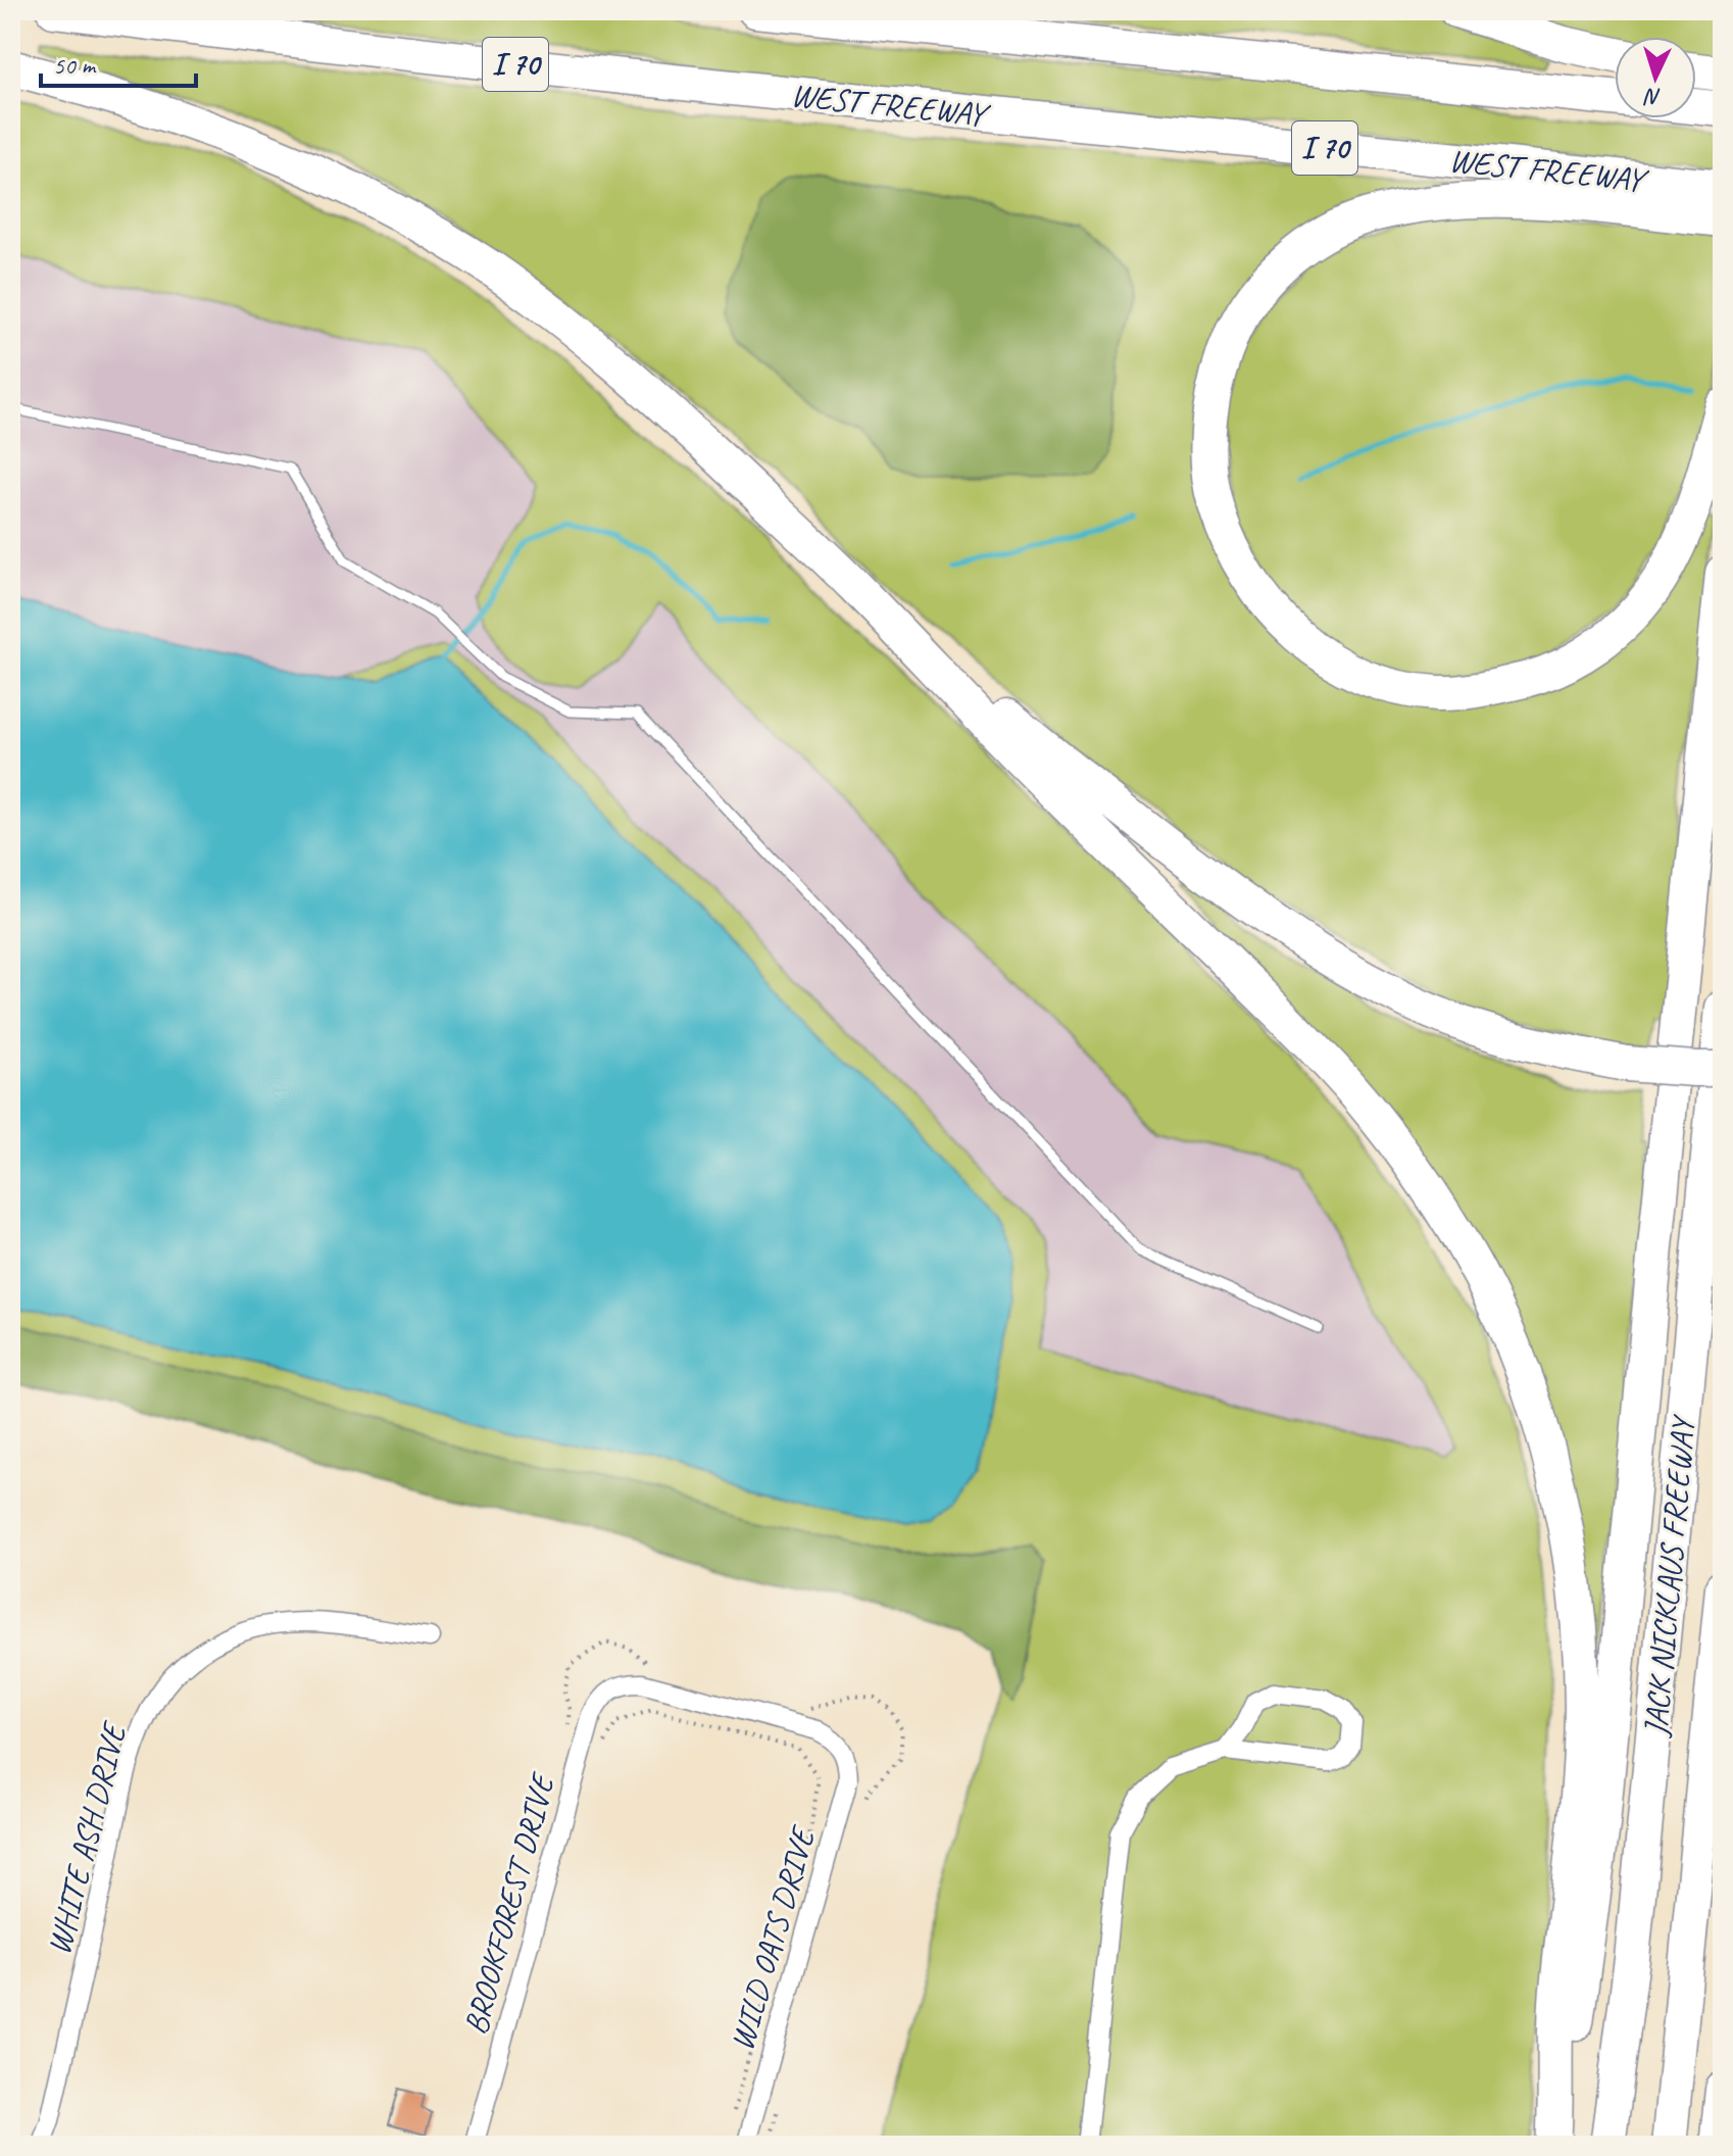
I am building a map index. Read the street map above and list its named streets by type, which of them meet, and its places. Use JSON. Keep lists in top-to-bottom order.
{
  "streets": {
    "highway": ["I 70", "WEST FREEWAY", "JACK NICKLAUS FREEWAY"],
    "street": ["WHITE ASH DRIVE", "BROOKFOREST DRIVE", "WILD OATS DRIVE"]
  },
  "crossings": [
    ["BROOKFOREST DRIVE", "WILD OATS DRIVE"]
  ],
  "scale_bar": "50 m",
  "north": "bottom"
}
